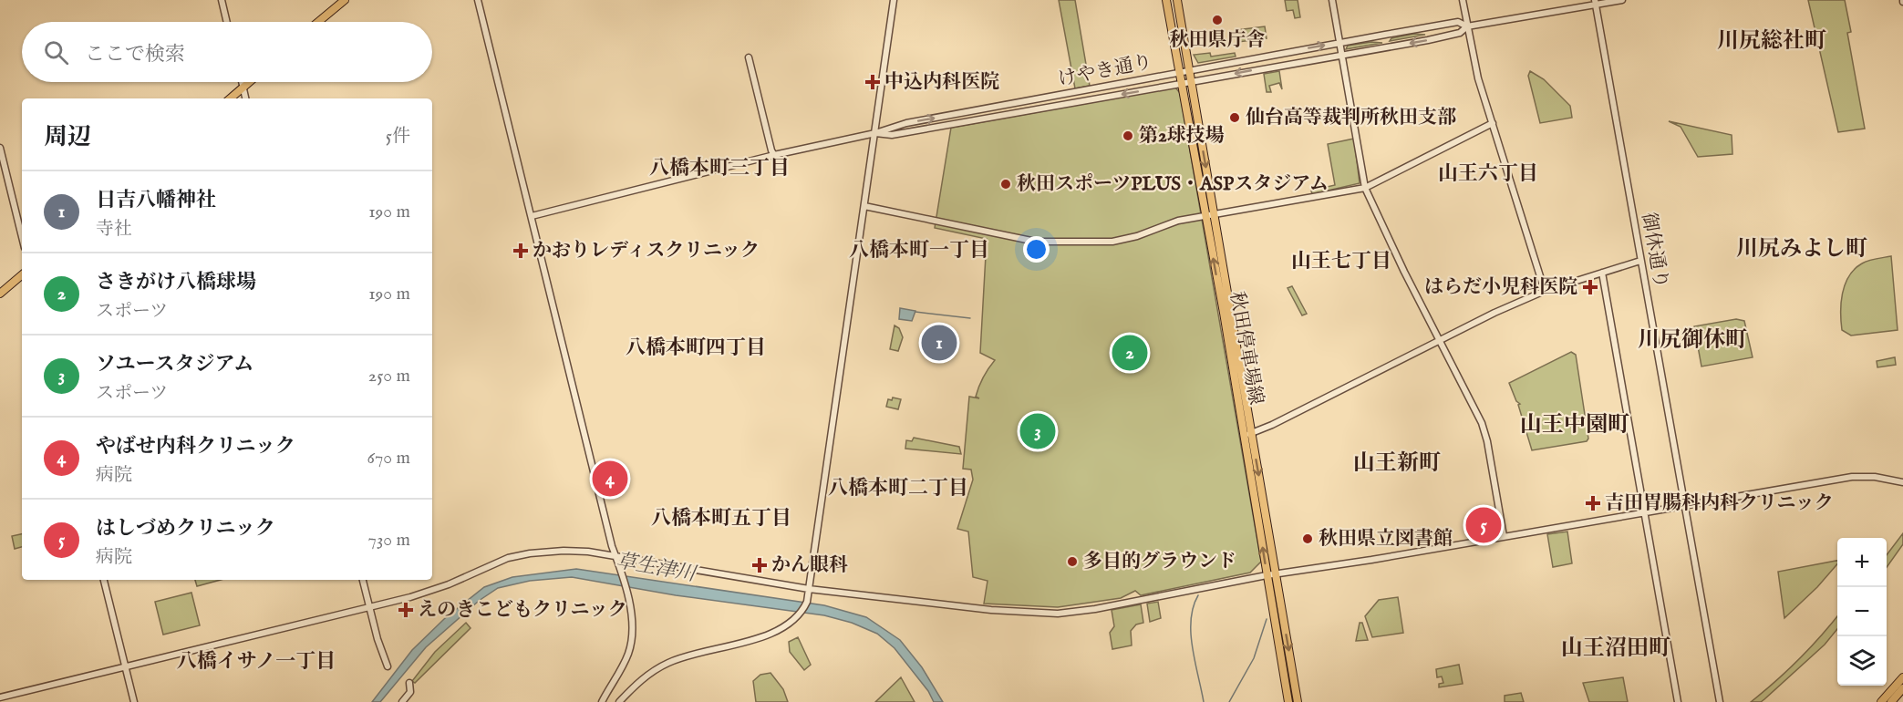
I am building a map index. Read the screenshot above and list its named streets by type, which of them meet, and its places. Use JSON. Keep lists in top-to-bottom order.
{
  "streets": {
    "main road": ["秋田停車場線"],
    "street": ["けやき通り", "御休通り"]
  },
  "crossings": [
    ["けやき通り", "秋田停車場線"]
  ],
  "districts": [
    "川尻総社町",
    "八橋本町三丁目",
    "山王六丁目",
    "川尻みよし町",
    "八橋本町一丁目",
    "山王七丁目",
    "川尻御休町",
    "八橋本町四丁目",
    "山王中園町",
    "山王新町",
    "八橋本町二丁目",
    "八橋本町五丁目",
    "山王沼田町",
    "八橋イサノ一丁目"
  ],
  "water": ["草生津川"],
  "places": {
    "other": [
      "秋田県庁舎",
      "仙台高等裁判所秋田支部",
      "第2球技場",
      "秋田スポーツPLUS・ASPスタジアム",
      "秋田県立図書館",
      "多目的グラウンド"
    ],
    "health": [
      "中込内科医院",
      "かおりレディスクリニック",
      "はらだ小児科医院",
      "吉田胃腸科内科クリニック",
      "かん眼科",
      "えのきこどもクリニック"
    ]
  },
  "page": {
    "search": "ここで検索",
    "heading": ["周辺", "5件"],
    "list": [
      {
        "mark": "1",
        "name": "日吉八幡神社",
        "note": "寺社",
        "value": "190 m"
      },
      {
        "mark": "2",
        "name": "さきがけ八橋球場",
        "note": "スポーツ",
        "value": "190 m"
      },
      {
        "mark": "3",
        "name": "ソユースタジアム",
        "note": "スポーツ",
        "value": "250 m"
      },
      {
        "mark": "4",
        "name": "やばせ内科クリニック",
        "note": "病院",
        "value": "670 m"
      },
      {
        "mark": "5",
        "name": "はしづめクリニック",
        "note": "病院",
        "value": "730 m"
      }
    ],
    "pins": [
      "1",
      "2",
      "3",
      "4",
      "5"
    ],
    "map_buttons": ["+", "−"]
  }
}
